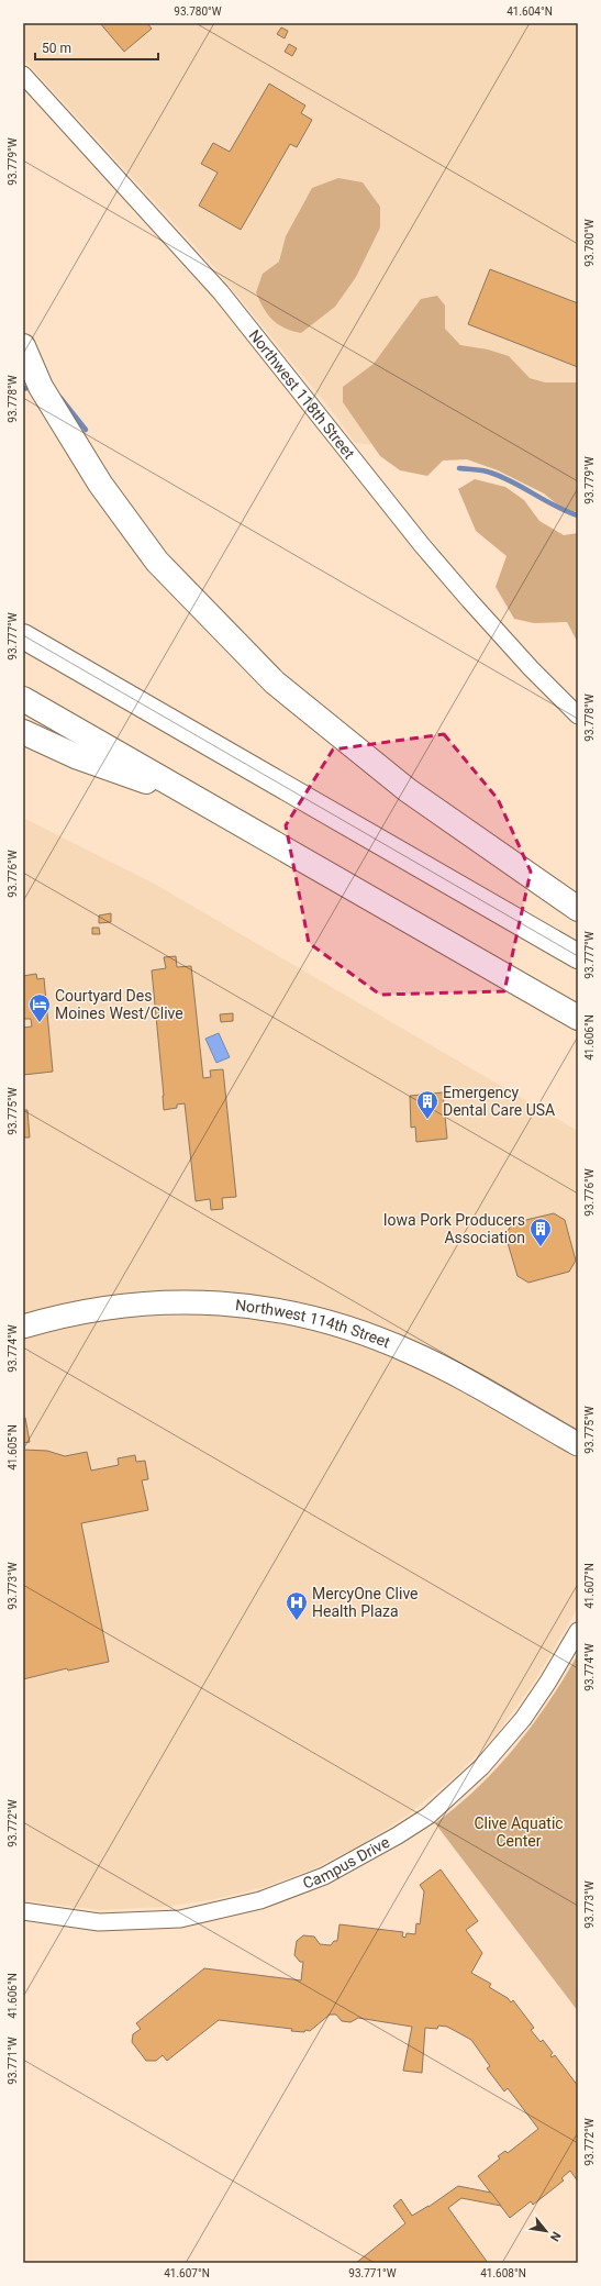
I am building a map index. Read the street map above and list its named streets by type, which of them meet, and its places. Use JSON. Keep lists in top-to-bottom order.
{
  "streets": {
    "street": ["Northwest 118th Street", "Northwest 114th Street", "Campus Drive"]
  },
  "parks": ["Clive Aquatic Center"],
  "places": {
    "hotel": ["Courtyard Des Moines West/Clive"],
    "building": ["Emergency Dental Care USA", "Iowa Pork Producers Association"],
    "hospital": ["MercyOne Clive Health Plaza"]
  },
  "scale_bar": "50 m",
  "north": "bottom right",
  "coordinates": [
    "93.780°W",
    "41.604°N",
    "93.779°W",
    "93.778°W",
    "93.777°W",
    "93.776°W",
    "41.606°N",
    "93.775°W",
    "93.774°W",
    "41.605°N",
    "41.607°N",
    "93.773°W",
    "93.772°W",
    "93.771°W",
    "41.608°N"
  ]
}
